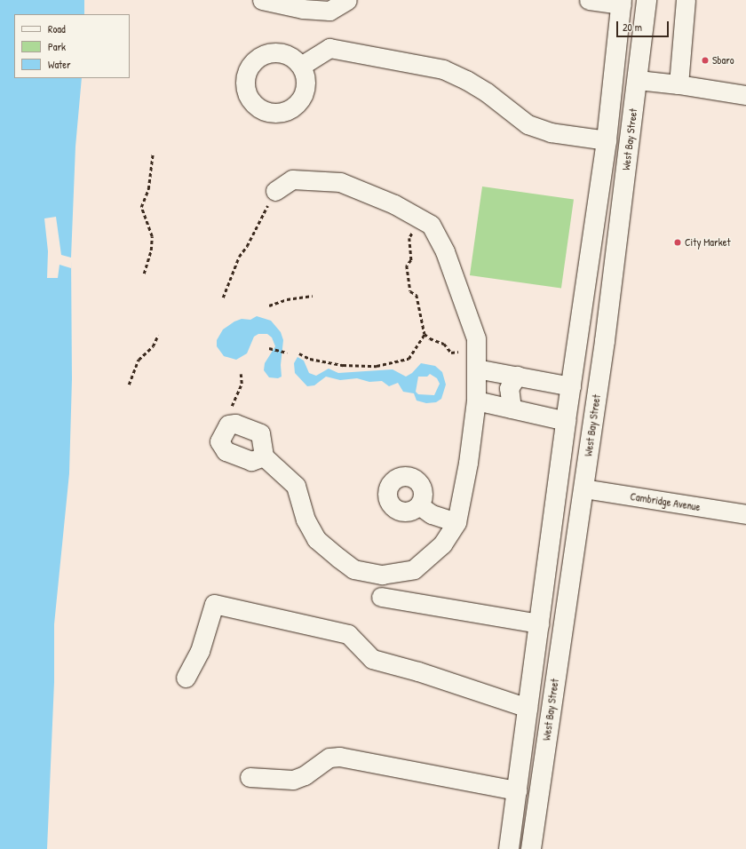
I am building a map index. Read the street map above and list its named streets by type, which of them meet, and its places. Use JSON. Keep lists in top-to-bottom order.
{
  "streets": {
    "main road": ["West Bay Street"],
    "street": ["Cambridge Avenue"]
  },
  "crossings": [
    ["West Bay Street", "Cambridge Avenue"]
  ],
  "places": ["Sbaro", "City Market"],
  "legend": ["Road", "Park", "Water"],
  "scale_bar": "20 m"
}
